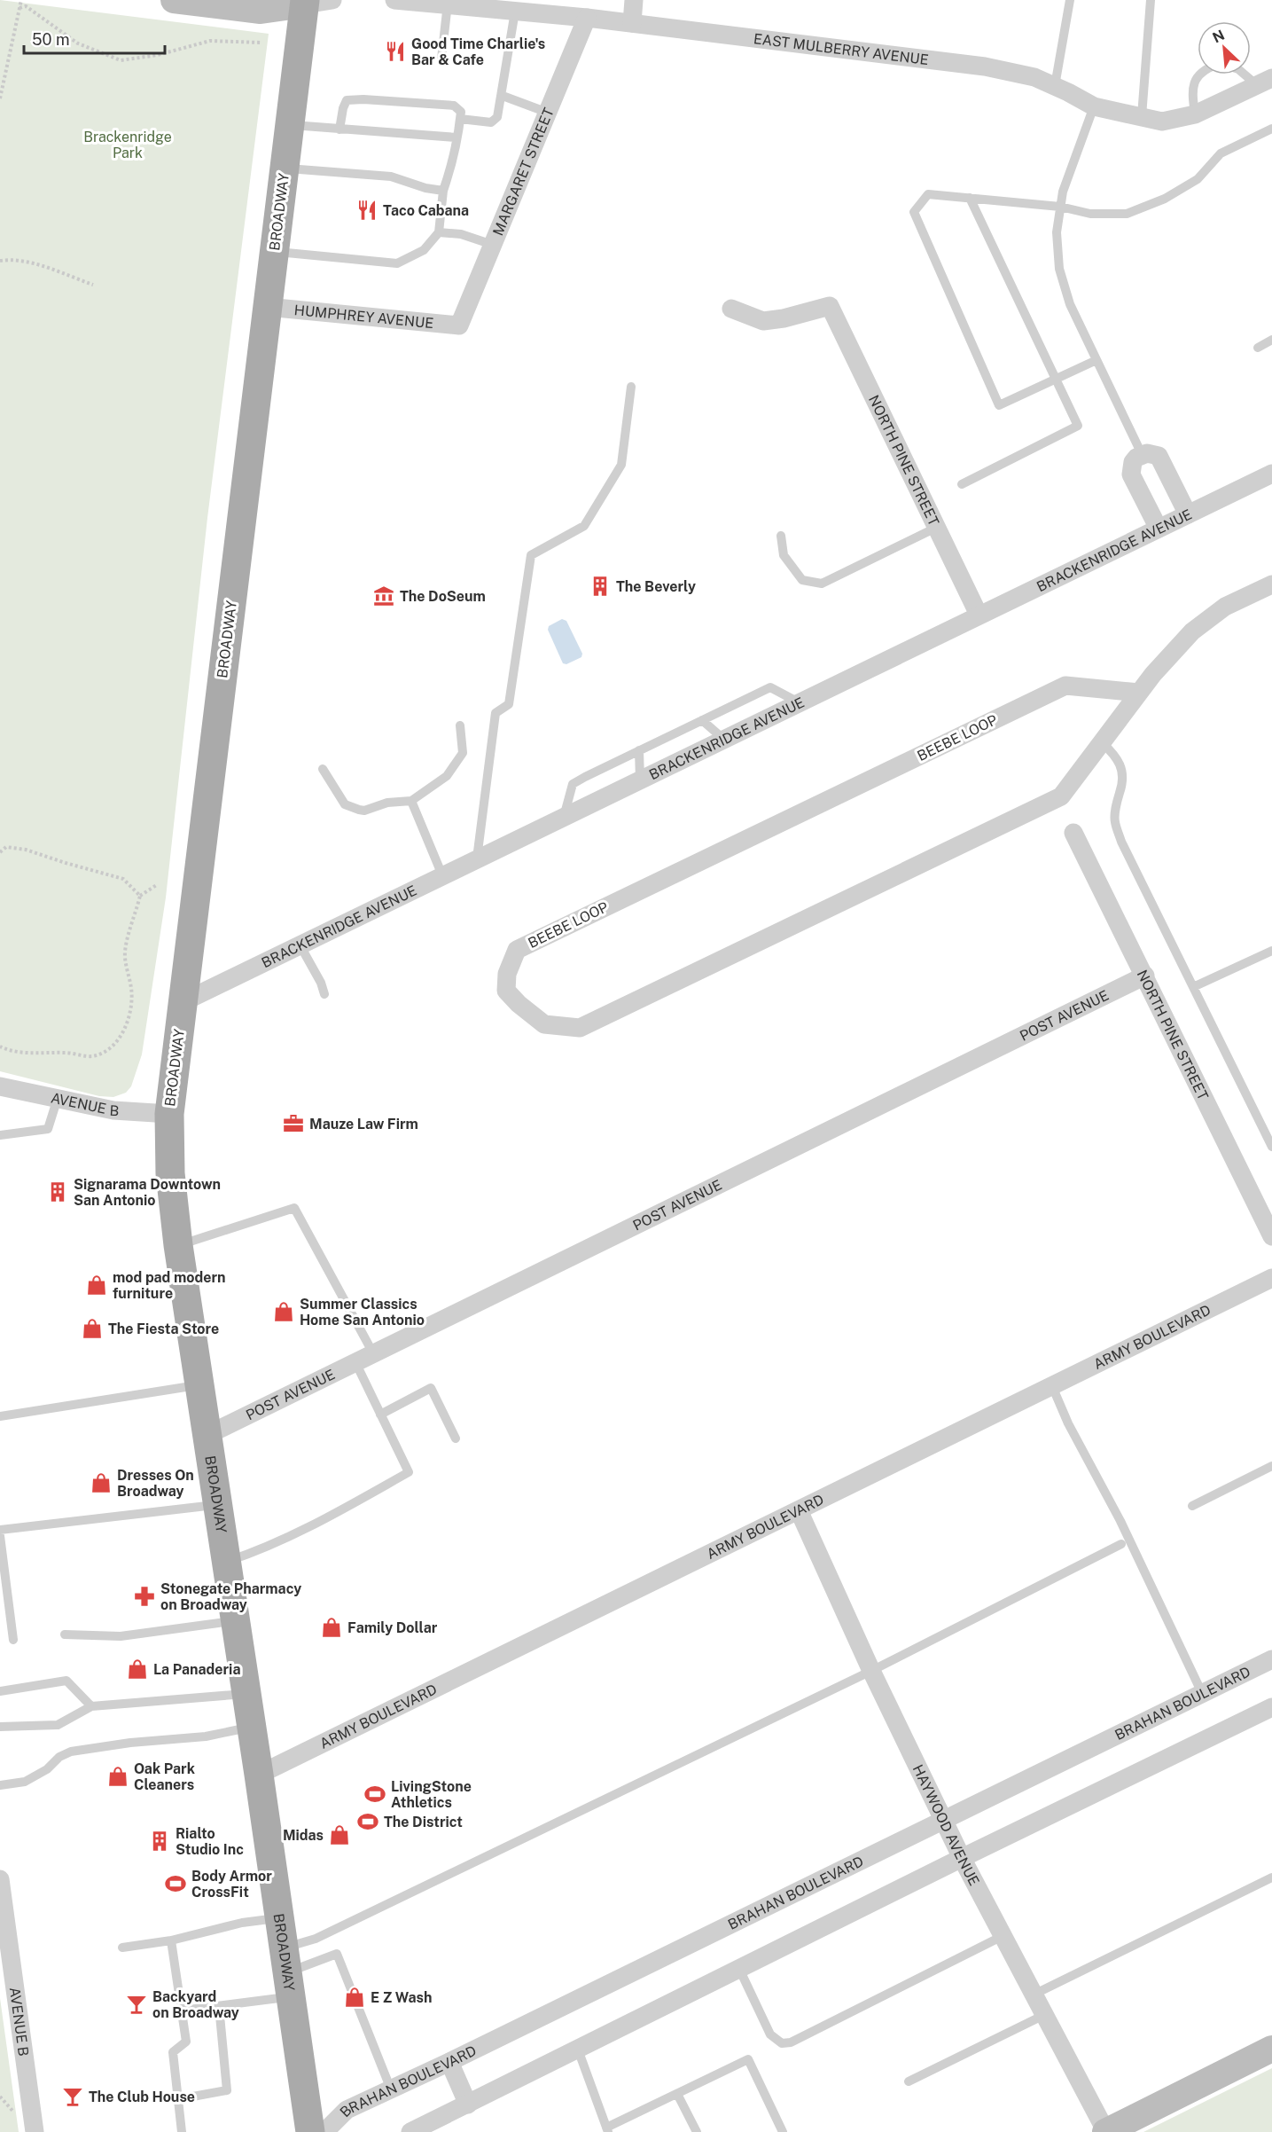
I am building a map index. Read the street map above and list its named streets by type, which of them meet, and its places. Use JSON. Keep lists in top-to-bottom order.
{
  "streets": {
    "main road": ["BROADWAY"],
    "street": [
      "EAST MULBERRY AVENUE",
      "MARGARET STREET",
      "HUMPHREY AVENUE",
      "NORTH PINE STREET",
      "BRACKENRIDGE AVENUE",
      "BEEBE LOOP",
      "POST AVENUE",
      "AVENUE B",
      "ARMY BOULEVARD",
      "BRAHAN BOULEVARD",
      "HAYWOOD AVENUE"
    ]
  },
  "crossings": [
    ["EAST MULBERRY AVENUE", "MARGARET STREET"],
    ["MARGARET STREET", "HUMPHREY AVENUE"],
    ["BROADWAY", "HUMPHREY AVENUE"],
    ["BROADWAY", "BRACKENRIDGE AVENUE"],
    ["BROADWAY", "POST AVENUE"],
    ["BROADWAY", "AVENUE B"],
    ["BROADWAY", "ARMY BOULEVARD"],
    ["NORTH PINE STREET", "BRACKENRIDGE AVENUE"],
    ["NORTH PINE STREET", "POST AVENUE"],
    ["ARMY BOULEVARD", "HAYWOOD AVENUE"],
    ["BRAHAN BOULEVARD", "HAYWOOD AVENUE"]
  ],
  "parks": ["Brackenridge Park"],
  "places": {
    "restaurant": ["Good Time Charlie's Bar & Cafe", "Taco Cabana"],
    "building": ["The Beverly", "Signarama Downtown San Antonio", "Rialto Studio Inc"],
    "museum": ["The DoSeum"],
    "office": ["Mauze Law Firm"],
    "shop": [
      "mod pad modern furniture",
      "Summer Classics Home San Antonio",
      "The Fiesta Store",
      "Dresses On Broadway",
      "Family Dollar",
      "La Panaderia",
      "Oak Park Cleaners",
      "Midas",
      "E Z Wash"
    ],
    "pharmacy": ["Stonegate Pharmacy on Broadway"],
    "sports": ["LivingStone Athletics", "The District", "Body Armor CrossFit"],
    "bar": ["Backyard on Broadway", "The Club House"]
  },
  "scale_bar": "50 m",
  "north": "top left"
}
